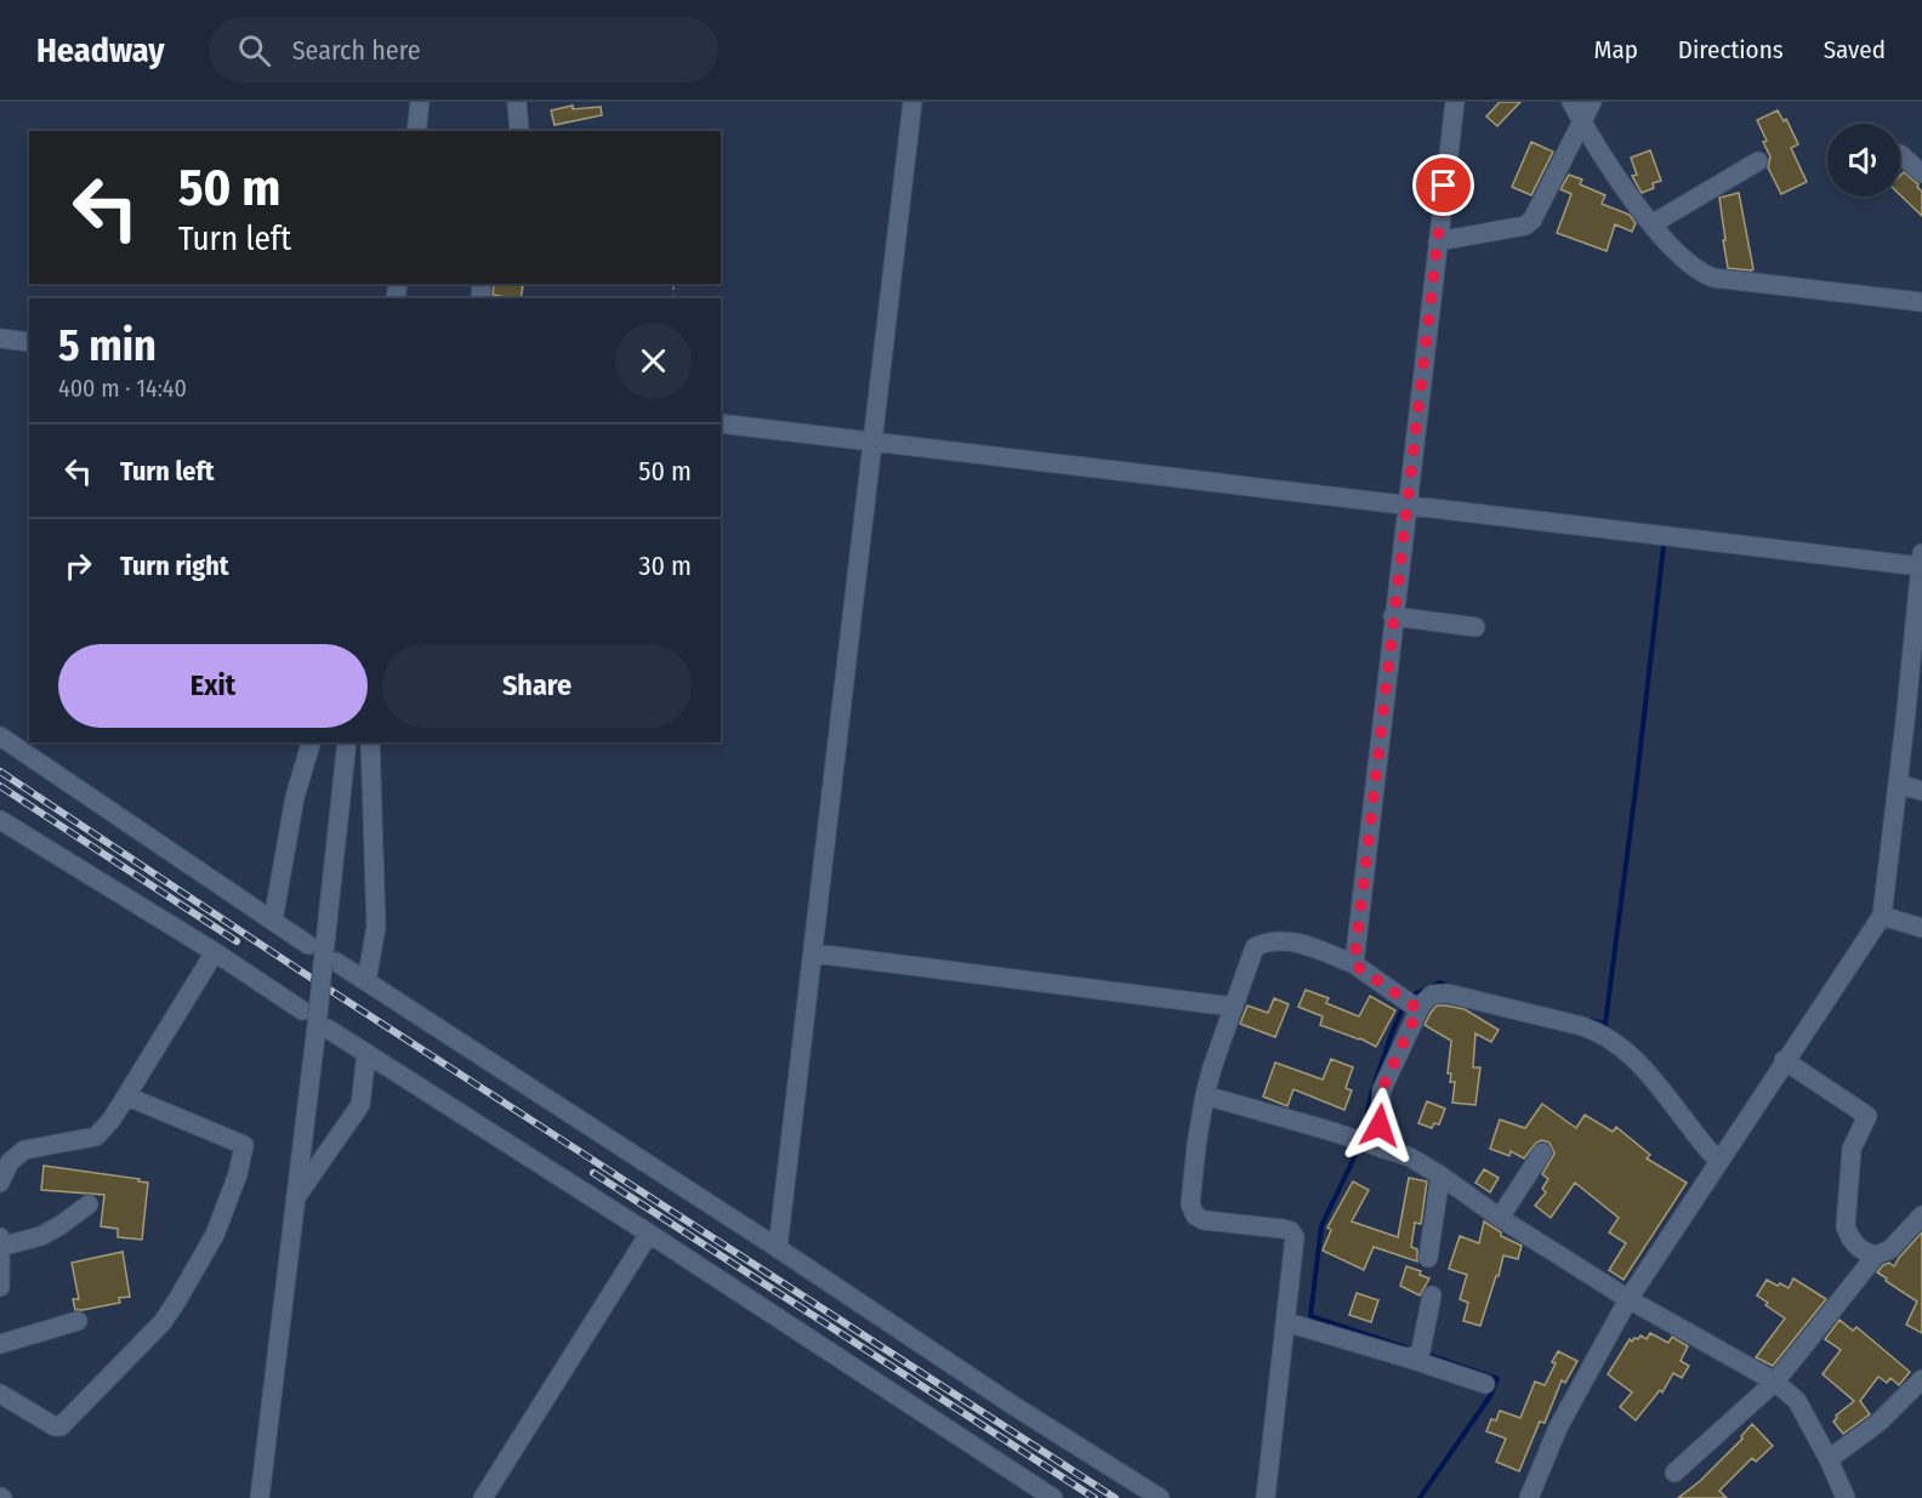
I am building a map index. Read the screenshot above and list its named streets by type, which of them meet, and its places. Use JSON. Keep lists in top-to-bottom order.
{
  "page": {
    "header": "Headway",
    "search": "Search here",
    "nav": ["Map", "Directions", "Saved"],
    "turn": ["50 m", "Turn left"],
    "heading": ["5 min", "400 m · 14:40"],
    "list": [
      {
        "name": "Turn left",
        "value": "50 m"
      },
      {
        "name": "Turn right",
        "value": "30 m"
      }
    ],
    "buttons": ["Exit", "Share"]
  }
}
